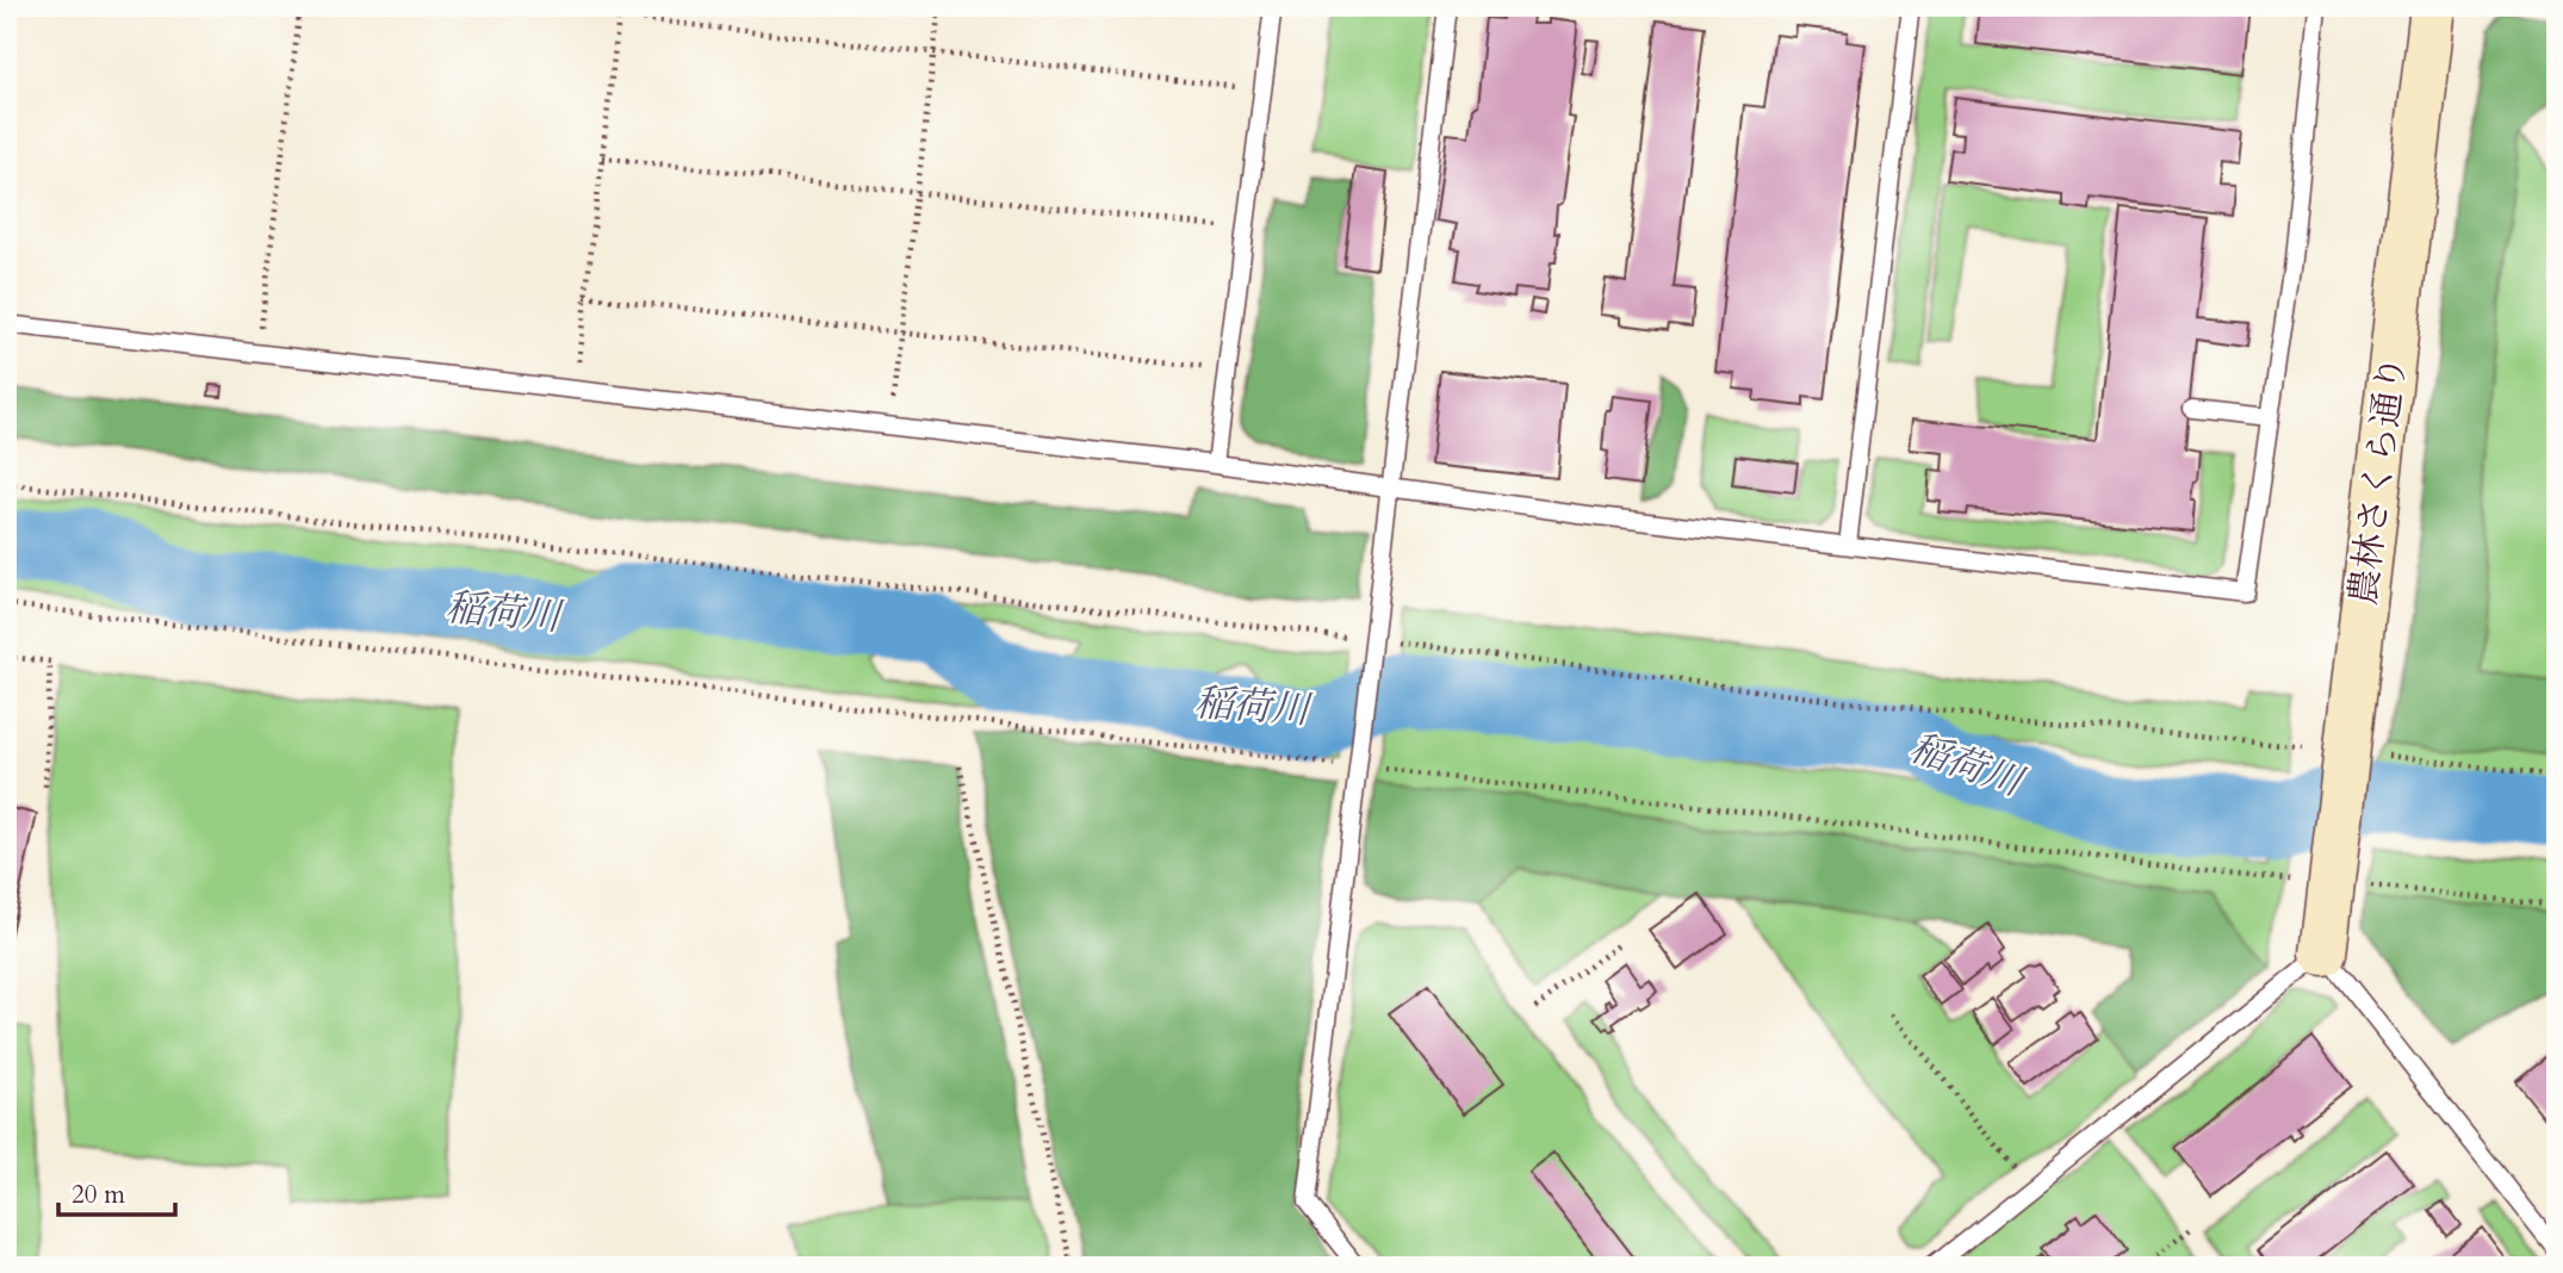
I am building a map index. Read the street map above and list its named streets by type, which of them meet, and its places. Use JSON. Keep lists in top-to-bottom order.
{
  "streets": {
    "street": ["農林さくら通り"]
  },
  "water": ["稲荷川"],
  "scale_bar": "20 m"
}
